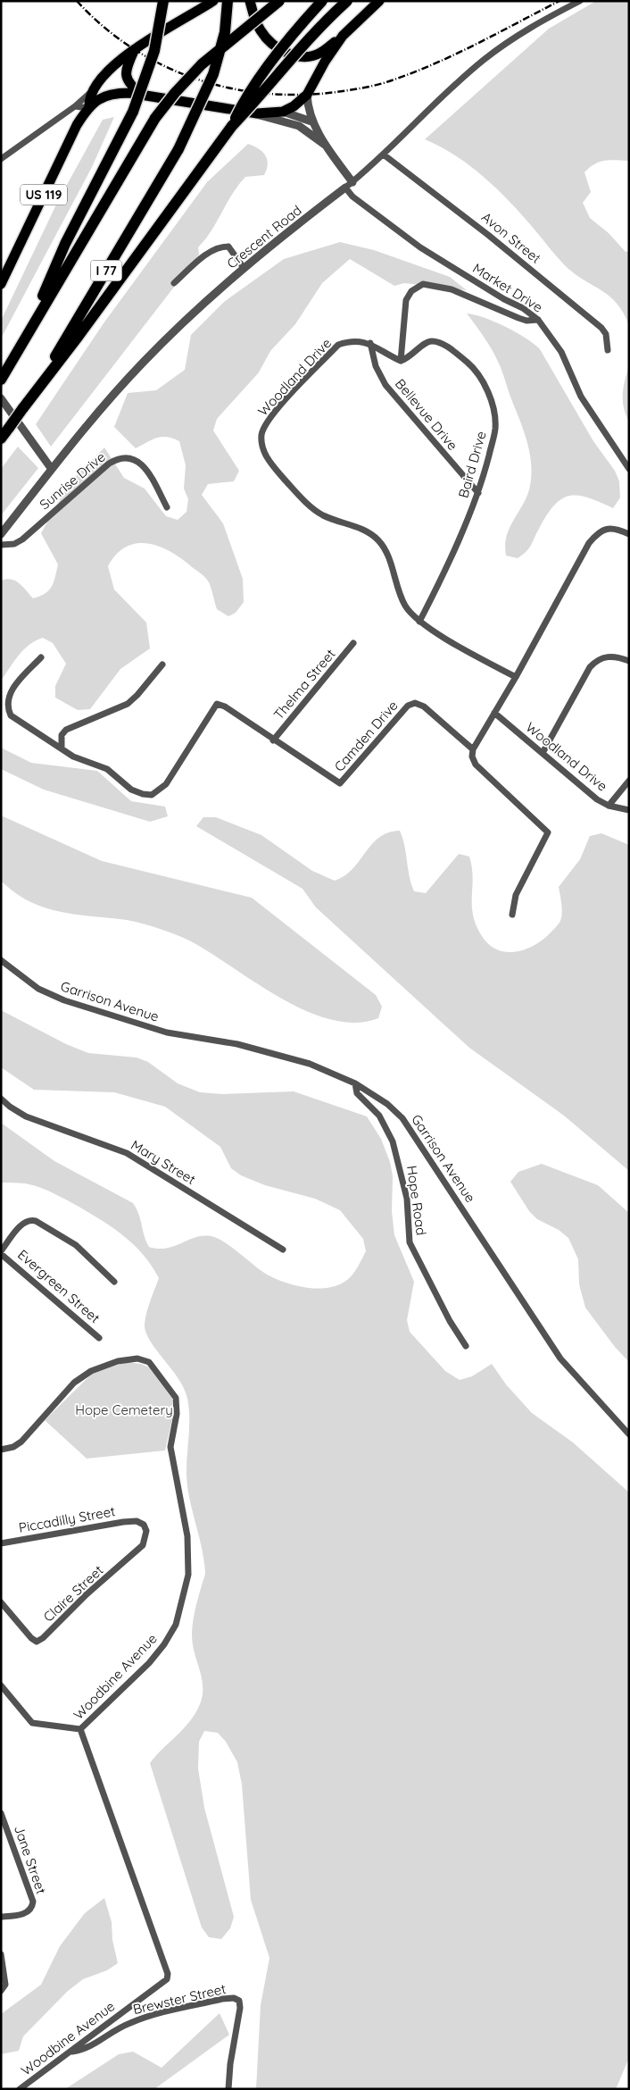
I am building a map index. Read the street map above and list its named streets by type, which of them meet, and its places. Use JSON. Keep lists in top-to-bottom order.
{
  "streets": {
    "highway": ["I 77"],
    "main road": ["US 119"],
    "street": [
      "Crescent Road",
      "Avon Street",
      "Market Drive",
      "Woodland Drive",
      "Bellevue Drive",
      "Baird Drive",
      "Sunrise Drive",
      "Thelma Street",
      "Camden Drive",
      "Garrison Avenue",
      "Mary Street",
      "Hope Road",
      "Evergreen Street",
      "Piccadilly Street",
      "Claire Street",
      "Woodbine Avenue",
      "Jane Street",
      "Brewster Street"
    ]
  },
  "crossings": [
    ["Crescent Road", "Avon Street"],
    ["Crescent Road", "Market Drive"],
    ["Woodland Drive", "Bellevue Drive"],
    ["Woodland Drive", "Baird Drive"],
    ["Bellevue Drive", "Baird Drive"],
    ["Thelma Street", "Camden Drive"],
    ["Garrison Avenue", "Hope Road"],
    ["Piccadilly Street", "Claire Street"],
    ["Woodbine Avenue", "Brewster Street"]
  ],
  "parks": ["Hope Cemetery"]
}
